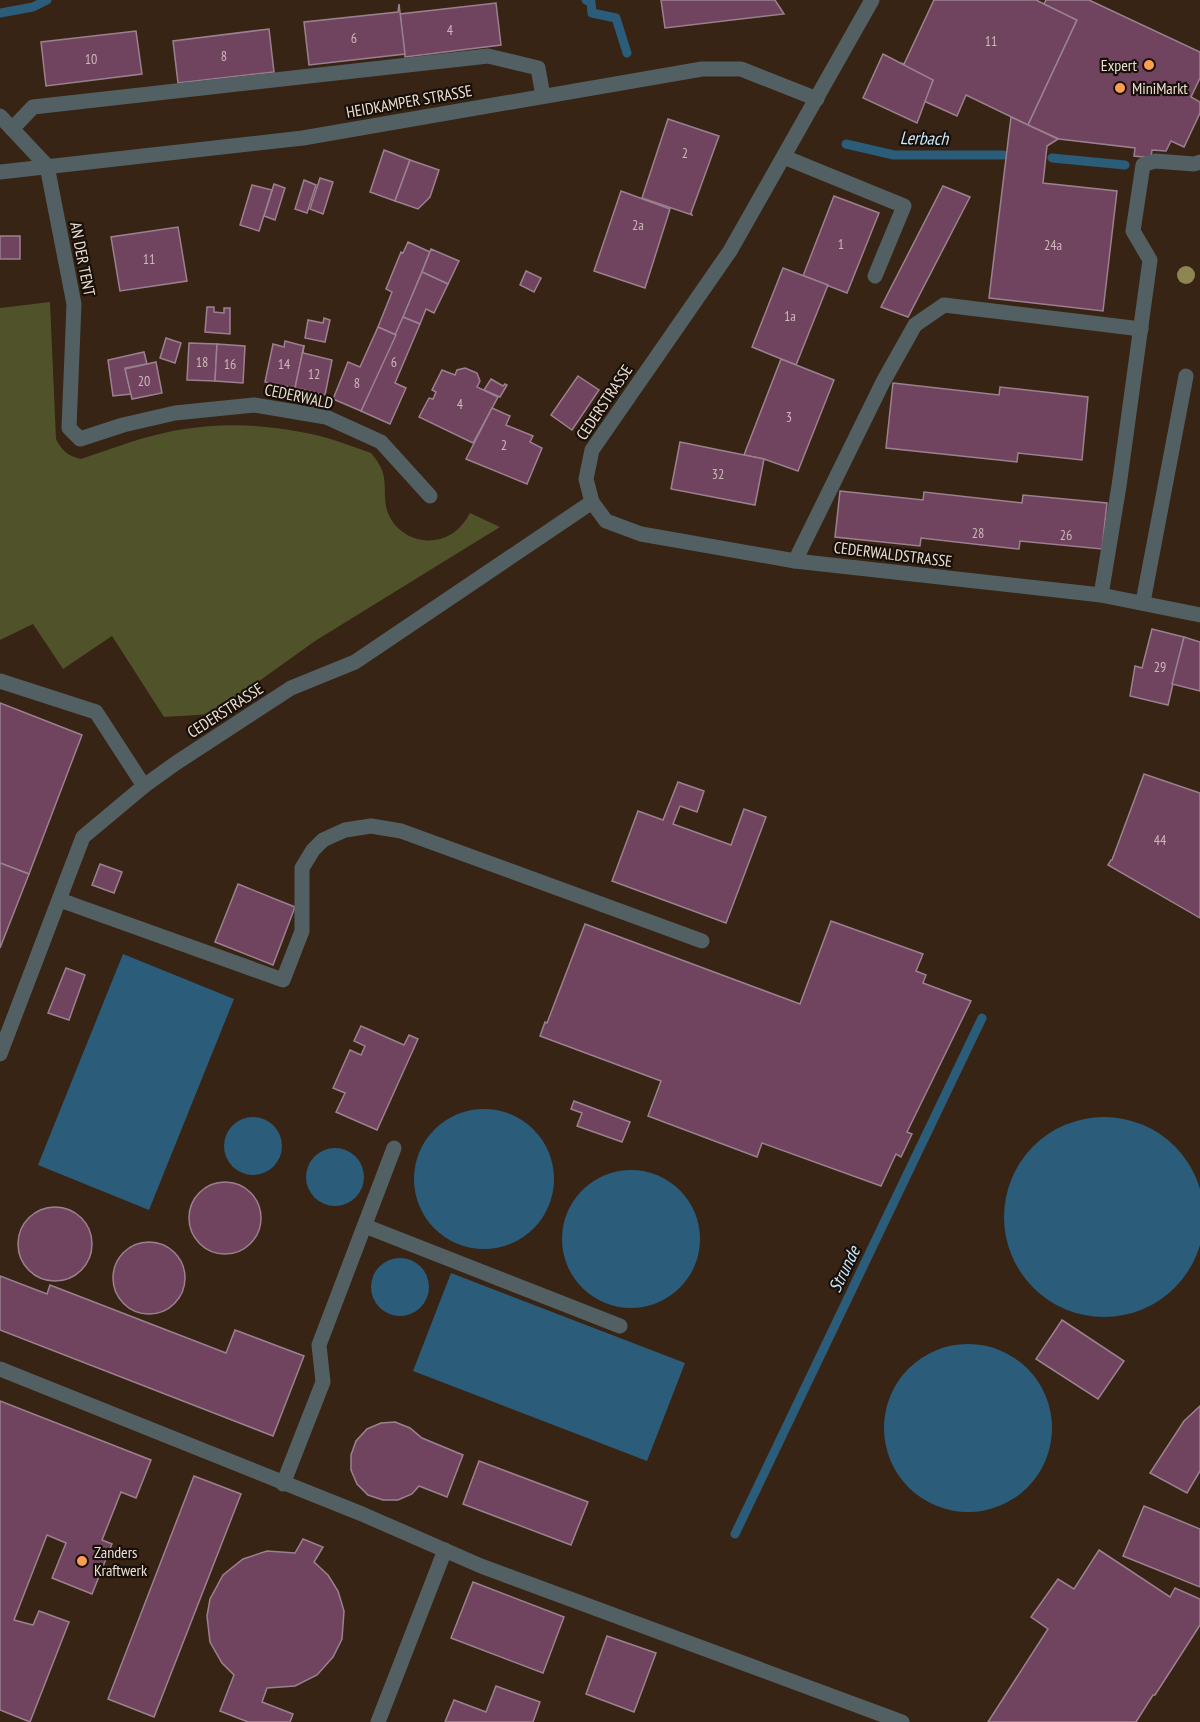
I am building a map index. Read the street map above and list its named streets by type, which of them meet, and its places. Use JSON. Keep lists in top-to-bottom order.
{
  "streets": {
    "street": [
      "HEIDKAMPER STRASSE",
      "AN DER TENT",
      "CEDERWALD",
      "CEDERSTRASSE",
      "CEDERWALDSTRASSE"
    ]
  },
  "crossings": [
    ["HEIDKAMPER STRASSE", "AN DER TENT"],
    ["HEIDKAMPER STRASSE", "CEDERSTRASSE"],
    ["AN DER TENT", "CEDERWALD"],
    ["CEDERSTRASSE", "CEDERWALDSTRASSE"]
  ],
  "water": ["Lerbach", "Strunde"],
  "places": ["Expert", "MiniMarkt", "Zanders Kraftwerk"],
  "house_numbers": [
    "4",
    "6",
    "11",
    "8",
    "10",
    "2",
    "2a",
    "1",
    "24a",
    "11",
    "1a",
    "18",
    "6",
    "16",
    "14",
    "12",
    "20",
    "8",
    "4",
    "3",
    "2",
    "32",
    "28",
    "26",
    "29",
    "44"
  ]
}
